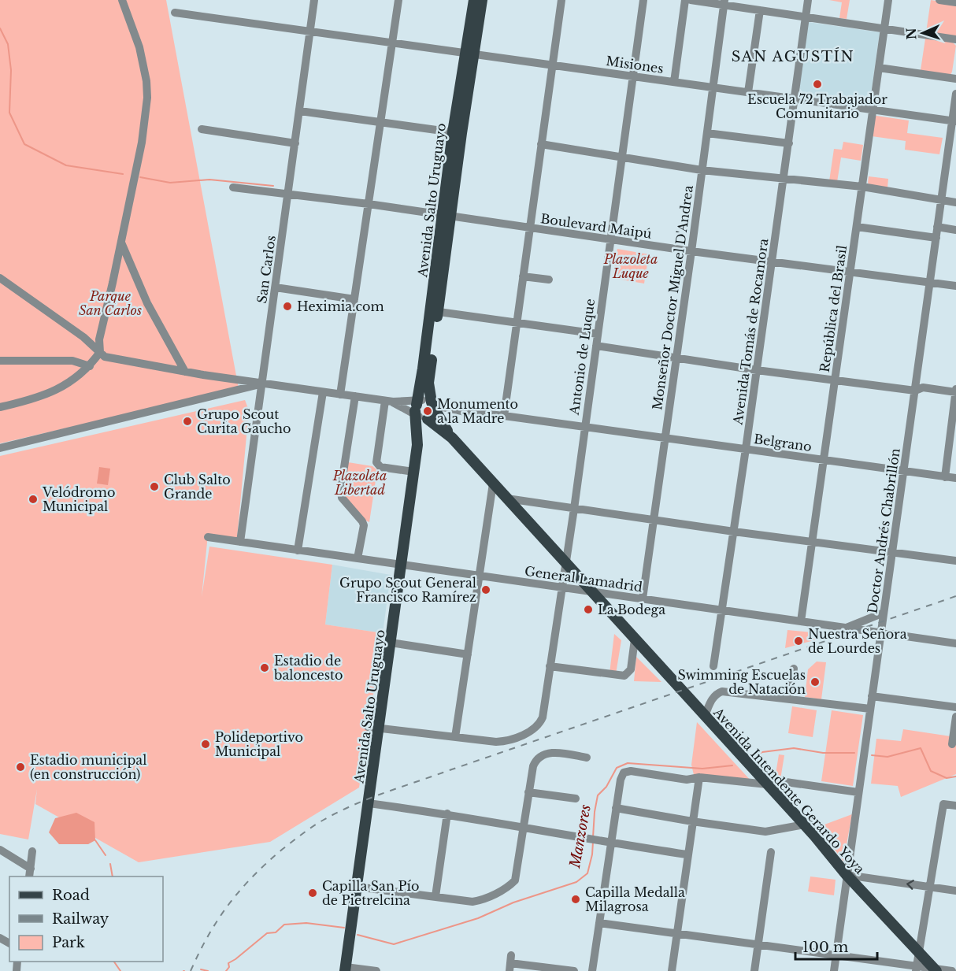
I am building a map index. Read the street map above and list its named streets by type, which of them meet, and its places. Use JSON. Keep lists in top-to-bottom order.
{
  "streets": {
    "main road": ["Avenida Salto Uruguayo", "Avenida Intendente Gerardo Yoya"],
    "street": [
      "Misiones",
      "Boulevard Maipú",
      "San Carlos",
      "Monseñor Doctor Miguel D'Andrea",
      "República del Brasil",
      "Avenida Tomás de Rocamora",
      "Antonio de Luque",
      "Belgrano",
      "Doctor Andrés Chabrillón",
      "General Lamadrid"
    ]
  },
  "crossings": [
    ["Misiones", "Avenida Salto Uruguayo"],
    ["Misiones", "San Carlos"],
    ["Misiones", "Monseñor Doctor Miguel D'Andrea"],
    ["Misiones", "República del Brasil"],
    ["Misiones", "Avenida Tomás de Rocamora"],
    ["Misiones", "Antonio de Luque"],
    ["Misiones", "Doctor Andrés Chabrillón"],
    ["Avenida Salto Uruguayo", "Boulevard Maipú"],
    ["Avenida Salto Uruguayo", "Belgrano"],
    ["Avenida Salto Uruguayo", "General Lamadrid"],
    ["Avenida Salto Uruguayo", "Avenida Intendente Gerardo Yoya"],
    ["Boulevard Maipú", "San Carlos"],
    ["Boulevard Maipú", "Monseñor Doctor Miguel D'Andrea"],
    ["Boulevard Maipú", "República del Brasil"],
    ["Boulevard Maipú", "Avenida Tomás de Rocamora"],
    ["Boulevard Maipú", "Antonio de Luque"],
    ["Boulevard Maipú", "Doctor Andrés Chabrillón"],
    ["San Carlos", "Belgrano"],
    ["San Carlos", "General Lamadrid"],
    ["Monseñor Doctor Miguel D'Andrea", "Belgrano"],
    ["Monseñor Doctor Miguel D'Andrea", "General Lamadrid"],
    ["República del Brasil", "Belgrano"],
    ["República del Brasil", "General Lamadrid"],
    ["Avenida Tomás de Rocamora", "Belgrano"],
    ["Avenida Tomás de Rocamora", "General Lamadrid"],
    ["Antonio de Luque", "Belgrano"],
    ["Antonio de Luque", "General Lamadrid"],
    ["Antonio de Luque", "Avenida Intendente Gerardo Yoya"],
    ["Belgrano", "Doctor Andrés Chabrillón"],
    ["Belgrano", "Avenida Intendente Gerardo Yoya"],
    ["Doctor Andrés Chabrillón", "General Lamadrid"],
    ["Doctor Andrés Chabrillón", "Avenida Intendente Gerardo Yoya"],
    ["General Lamadrid", "Avenida Intendente Gerardo Yoya"]
  ],
  "districts": ["SAN AGUSTÍN"],
  "water": ["Manzores"],
  "parks": ["Plazoleta Luque", "Parque San Carlos", "Plazoleta Libertad"],
  "places": [
    "Escuela 72 Trabajador Comunitario",
    "Heximia.com",
    "Monumento a la Madre",
    "Grupo Scout Curita Gaucho",
    "Club Salto Grande",
    "Velódromo Municipal",
    "Grupo Scout General Francisco Ramírez",
    "La Bodega",
    "Nuestra Señora de Lourdes",
    "Estadio de baloncesto",
    "Swimming Escuelas de Natación",
    "Polideportivo Municipal",
    "Estadio municipal (en construcción)",
    "Capilla San Pío de Pietrelcina",
    "Capilla Medalla Milagrosa"
  ],
  "legend": ["Road", "Railway", "Park"],
  "scale_bar": "100 m",
  "north": "left"
}
